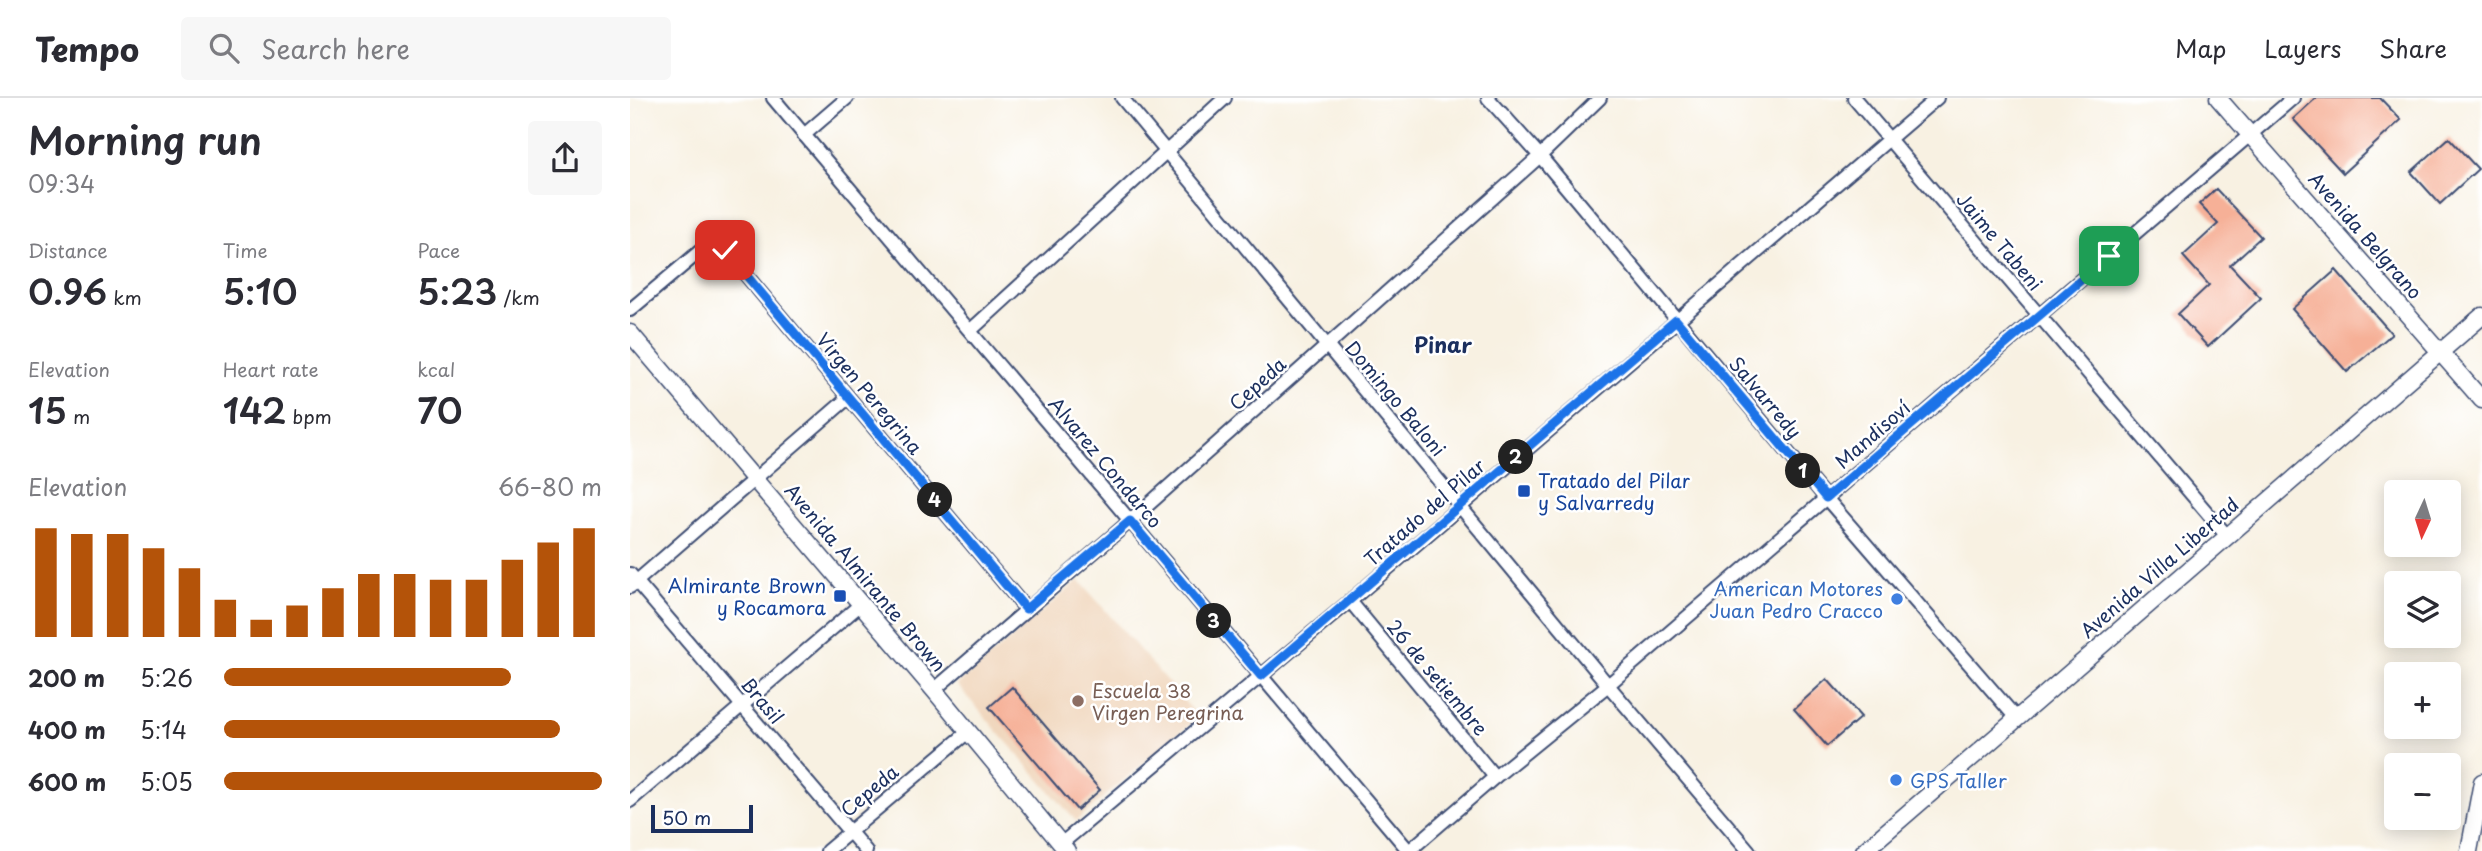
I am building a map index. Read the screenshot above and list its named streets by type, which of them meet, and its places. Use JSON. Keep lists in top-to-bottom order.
{
  "streets": {
    "main road": ["Avenida Belgrano", "Avenida Villa Libertad", "Avenida Almirante Brown"],
    "street": [
      "Jaime Tabeni",
      "Cepeda",
      "Virgen Peregrina",
      "Salvarredy",
      "Domingo Baloni",
      "Mandisoví",
      "Alvarez Condarco",
      "Tratado del Pilar",
      "26 de setiembre",
      "Brasil"
    ]
  },
  "crossings": [
    ["Avenida Belgrano", "Mandisoví"],
    ["Avenida Belgrano", "Avenida Villa Libertad"],
    ["Jaime Tabeni", "Mandisoví"],
    ["Jaime Tabeni", "Tratado del Pilar"],
    ["Jaime Tabeni", "Avenida Villa Libertad"],
    ["Cepeda", "Virgen Peregrina"],
    ["Cepeda", "Salvarredy"],
    ["Cepeda", "Domingo Baloni"],
    ["Cepeda", "Alvarez Condarco"],
    ["Cepeda", "Avenida Almirante Brown"],
    ["Cepeda", "Brasil"],
    ["Salvarredy", "Mandisoví"],
    ["Salvarredy", "Tratado del Pilar"],
    ["Salvarredy", "Avenida Villa Libertad"],
    ["Domingo Baloni", "Mandisoví"],
    ["Domingo Baloni", "Tratado del Pilar"],
    ["Mandisoví", "Alvarez Condarco"],
    ["Mandisoví", "26 de setiembre"],
    ["Alvarez Condarco", "Tratado del Pilar"],
    ["Tratado del Pilar", "Avenida Almirante Brown"],
    ["Tratado del Pilar", "26 de setiembre"]
  ],
  "districts": ["Pinar"],
  "places": {
    "transit": ["Tratado del Pilar y Salvarredy", "Almirante Brown y Rocamora"],
    "other": ["American Motores Juan Pedro Cracco", "Escuela 38 Virgen Peregrina", "GPS Taller"]
  },
  "scale_bar": "50 m",
  "north": "bottom",
  "page": {
    "header": "Tempo",
    "search": "Search here",
    "nav": ["Map", "Layers", "Share"],
    "heading": ["Morning run", "09:34"],
    "stats": [
      ["Distance", "0.96 km"],
      ["Time", "5:10"],
      ["Pace", "5:23 /km"],
      ["Elevation", "15 m"],
      ["Heart rate", "142 bpm"],
      ["kcal", "70"]
    ],
    "pins": [
      "2",
      "1",
      "4",
      "3"
    ],
    "chart": ["Elevation", "66–80 m"],
    "map_buttons": ["+", "−"],
    "list": [
      {
        "name": "200 m",
        "note": "5:26"
      },
      {
        "name": "400 m",
        "note": "5:14"
      },
      {
        "name": "600 m",
        "note": "5:05"
      }
    ],
    "scale": "50 m"
  }
}
